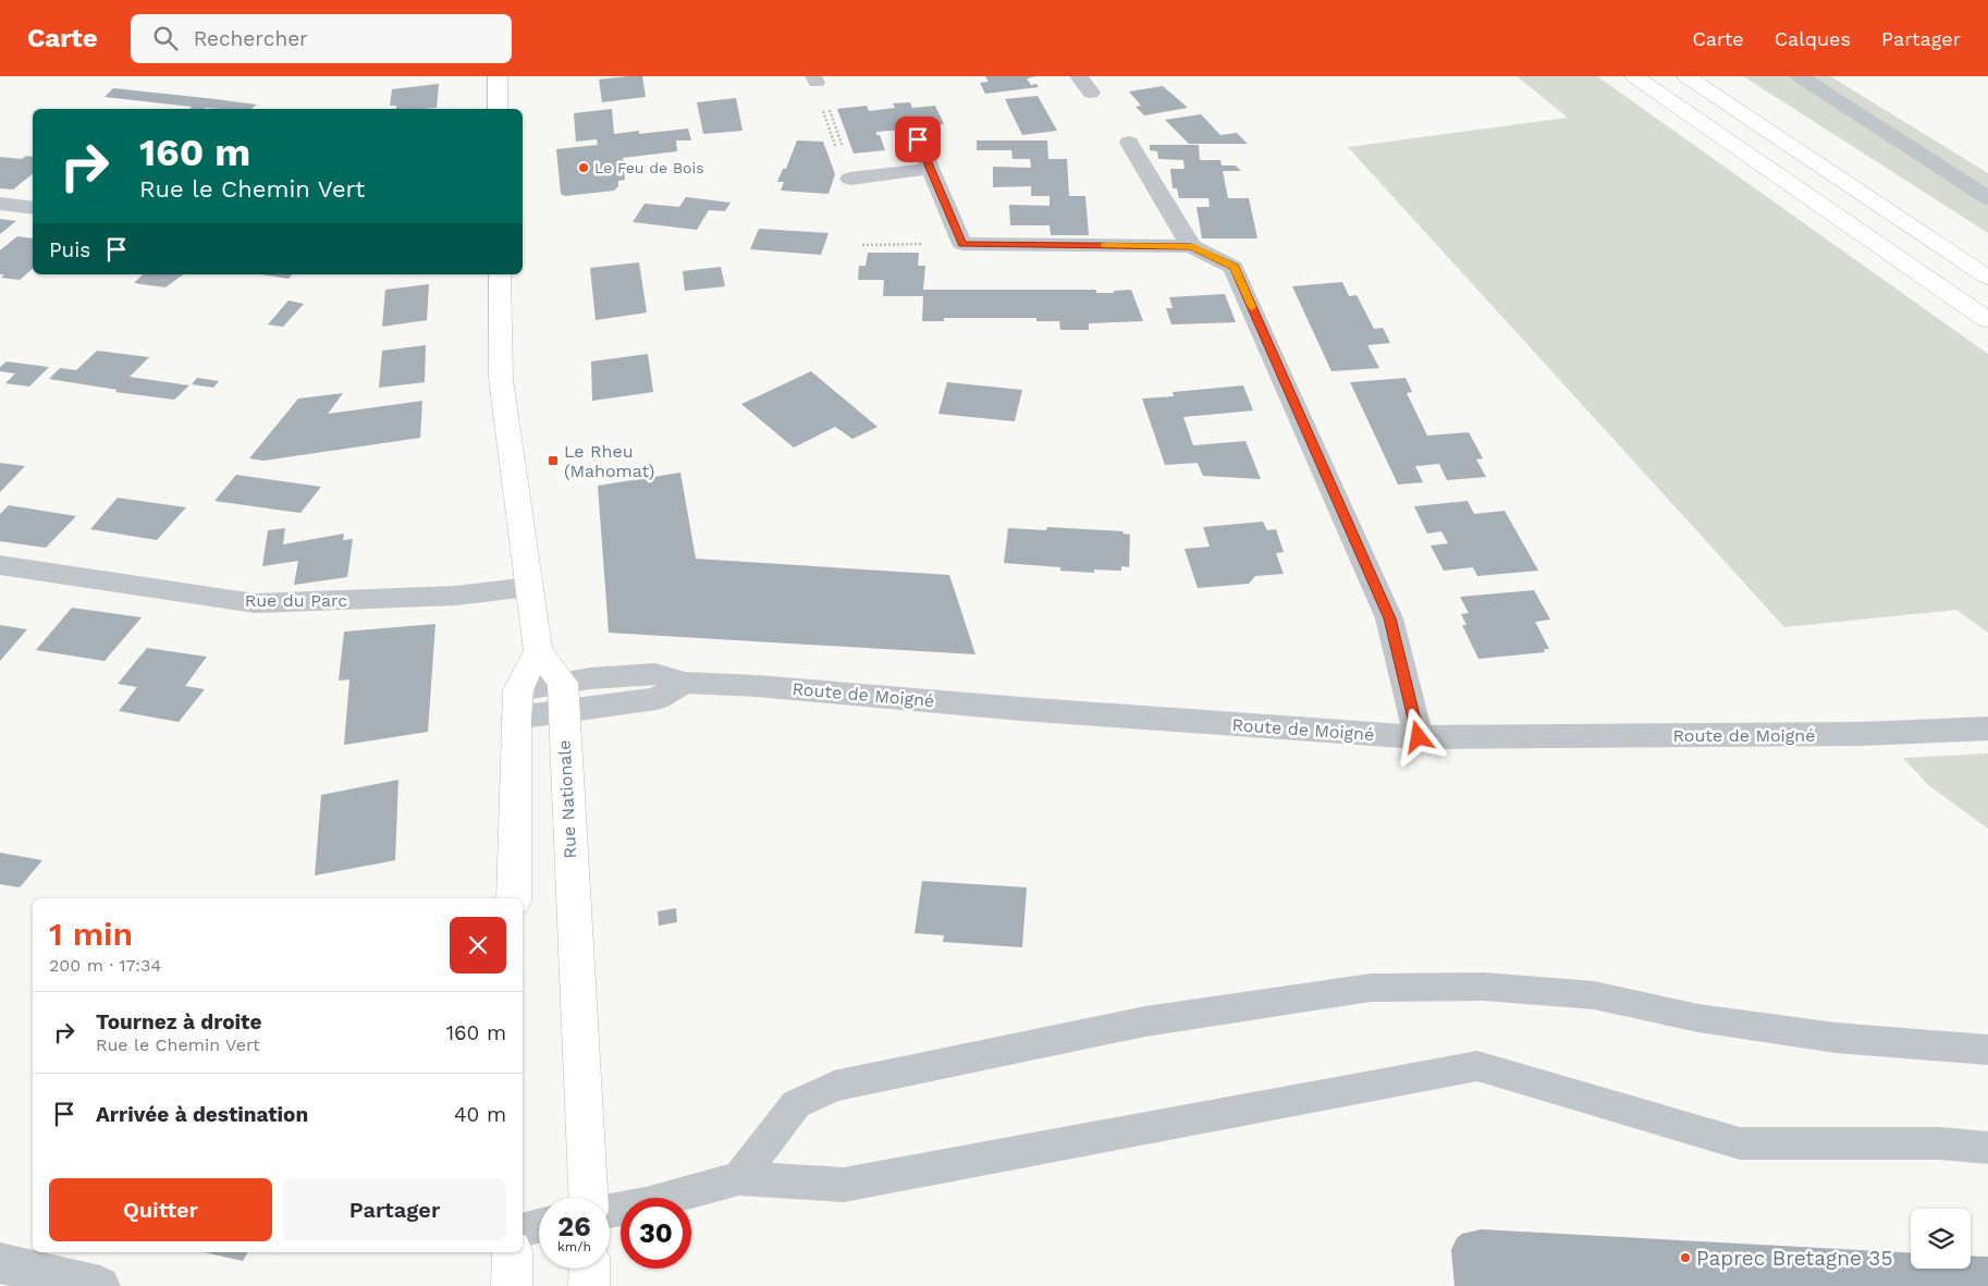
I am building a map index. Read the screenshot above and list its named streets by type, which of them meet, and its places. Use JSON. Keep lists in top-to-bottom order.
{
  "streets": {
    "main road": ["Rue Nationale"],
    "street": ["Rue du Parc", "Route de Moigné"]
  },
  "crossings": [
    ["Route de Moigné", "Rue Nationale"]
  ],
  "places": {
    "other": ["Le Feu de Bois", "Paprec Bretagne 35"],
    "transit": ["Le Rheu (Mahomat)"]
  },
  "page": {
    "header": "Carte",
    "search": "Rechercher",
    "nav": ["Carte", "Calques", "Partager"],
    "turn": ["160 m", "Rue le Chemin Vert"],
    "then": "Puis",
    "heading": ["1 min", "200 m · 17:34"],
    "list": [
      {
        "name": "Tournez à droite",
        "note": "Rue le Chemin Vert",
        "value": "160 m"
      },
      {
        "name": "Arrivée à destination",
        "value": "40 m"
      }
    ],
    "buttons": ["Quitter", "Partager"],
    "speed": "26 km/h",
    "limit": "30"
  }
}
